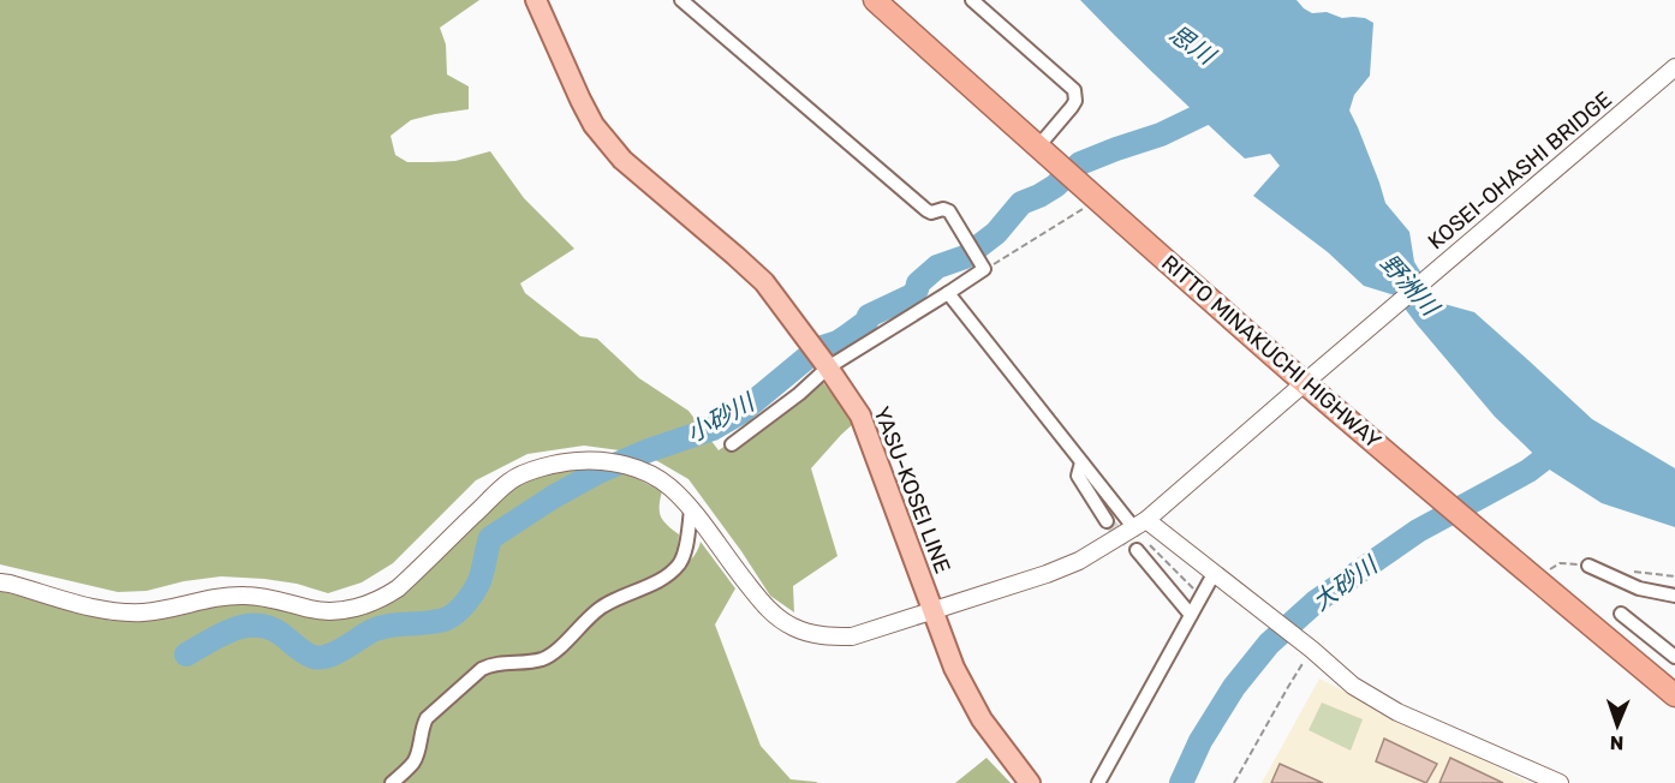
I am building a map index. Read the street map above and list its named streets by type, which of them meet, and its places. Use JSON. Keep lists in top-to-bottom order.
{
  "streets": {
    "highway": ["RITTO MINAKUCHI HIGHWAY"],
    "main road": ["YASU-KOSEI LINE"],
    "street": ["KOSEI-OHASHI BRIDGE"]
  },
  "crossings": [
    ["KOSEI-OHASHI BRIDGE", "RITTO MINAKUCHI HIGHWAY"],
    ["KOSEI-OHASHI BRIDGE", "YASU-KOSEI LINE"]
  ],
  "water": [
    "思川",
    "野洲川",
    "小砂川",
    "大砂川"
  ],
  "north": "bottom"
}
